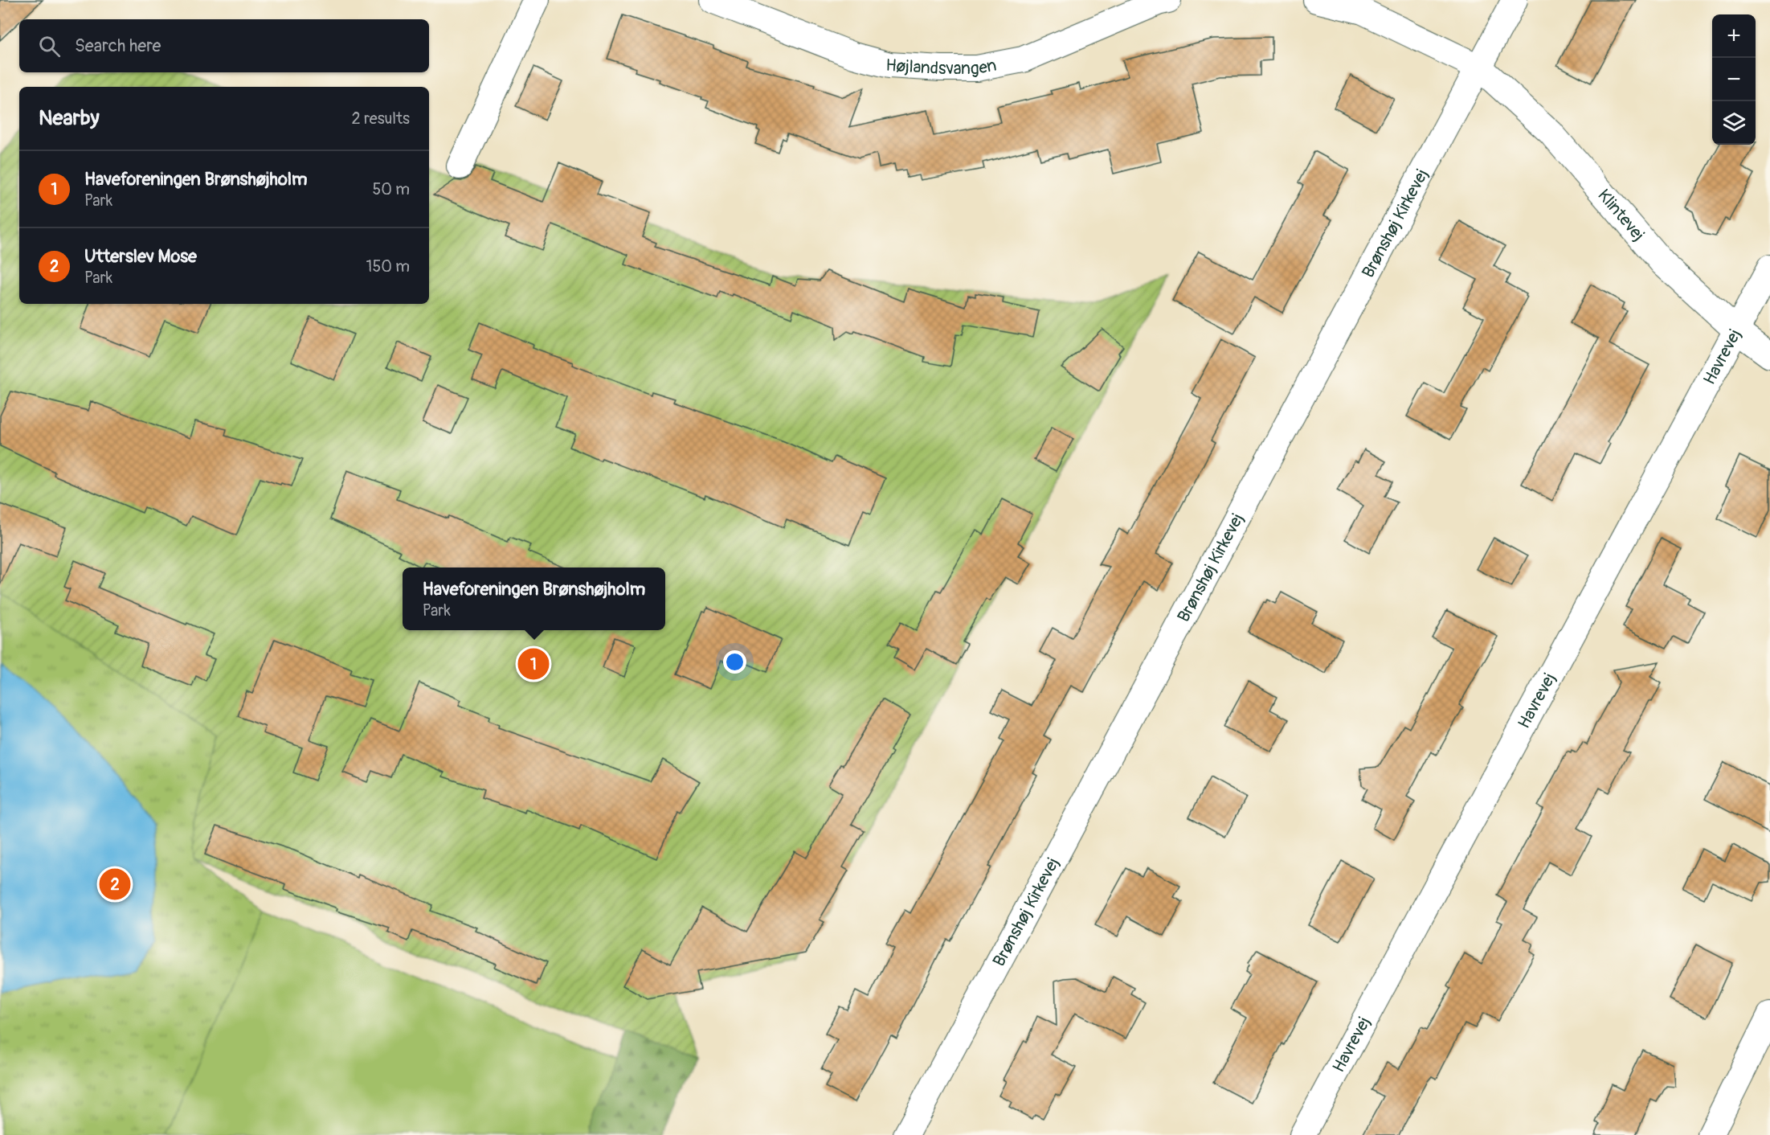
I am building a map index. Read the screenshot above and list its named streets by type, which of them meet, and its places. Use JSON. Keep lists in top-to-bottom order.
{
  "streets": {
    "street": [
      "Højlandsvangen",
      "Klintevej",
      "Brønshøj Kirkevej",
      "Havrevej"
    ]
  },
  "crossings": [
    ["Klintevej", "Brønshøj Kirkevej"],
    ["Klintevej", "Havrevej"]
  ],
  "page": {
    "map_buttons": ["+", "−"],
    "search": "Search here",
    "heading": ["Nearby", "2 results"],
    "list": [
      {
        "mark": "1",
        "name": "Haveforeningen Brønshøjholm",
        "note": "Park",
        "value": "50 m"
      },
      {
        "mark": "2",
        "name": "Utterslev Mose",
        "note": "Park",
        "value": "150 m"
      }
    ],
    "popup": ["Haveforeningen Brønshøjholm", "Park"],
    "pins": ["1", "2"]
  }
}
